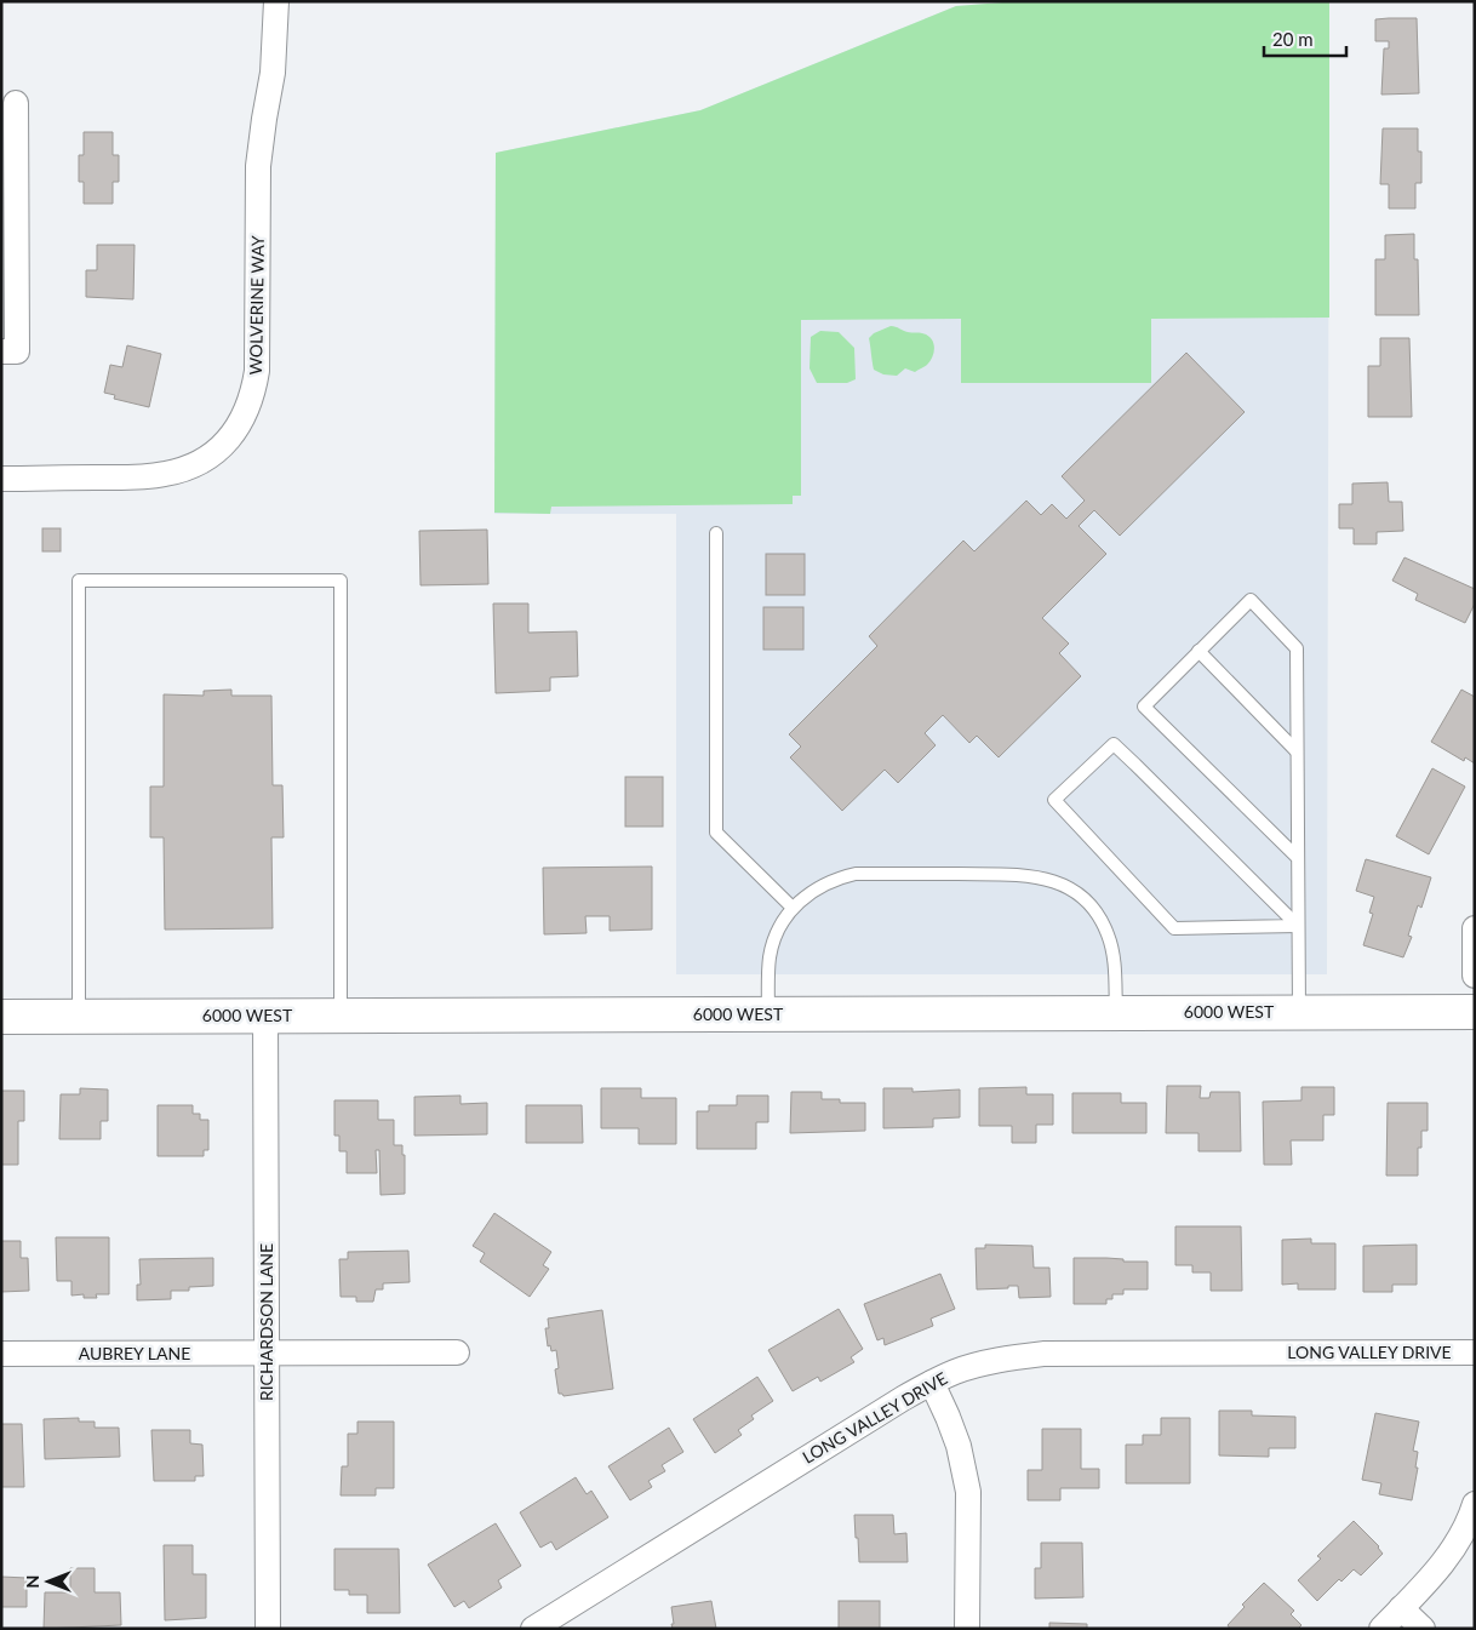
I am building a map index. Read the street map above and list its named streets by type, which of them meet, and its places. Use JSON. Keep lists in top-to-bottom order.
{
  "streets": {
    "street": [
      "WOLVERINE WAY",
      "6000 WEST",
      "RICHARDSON LANE",
      "LONG VALLEY DRIVE",
      "AUBREY LANE"
    ]
  },
  "crossings": [
    ["6000 WEST", "RICHARDSON LANE"],
    ["RICHARDSON LANE", "AUBREY LANE"]
  ],
  "scale_bar": "20 m",
  "north": "left"
}
